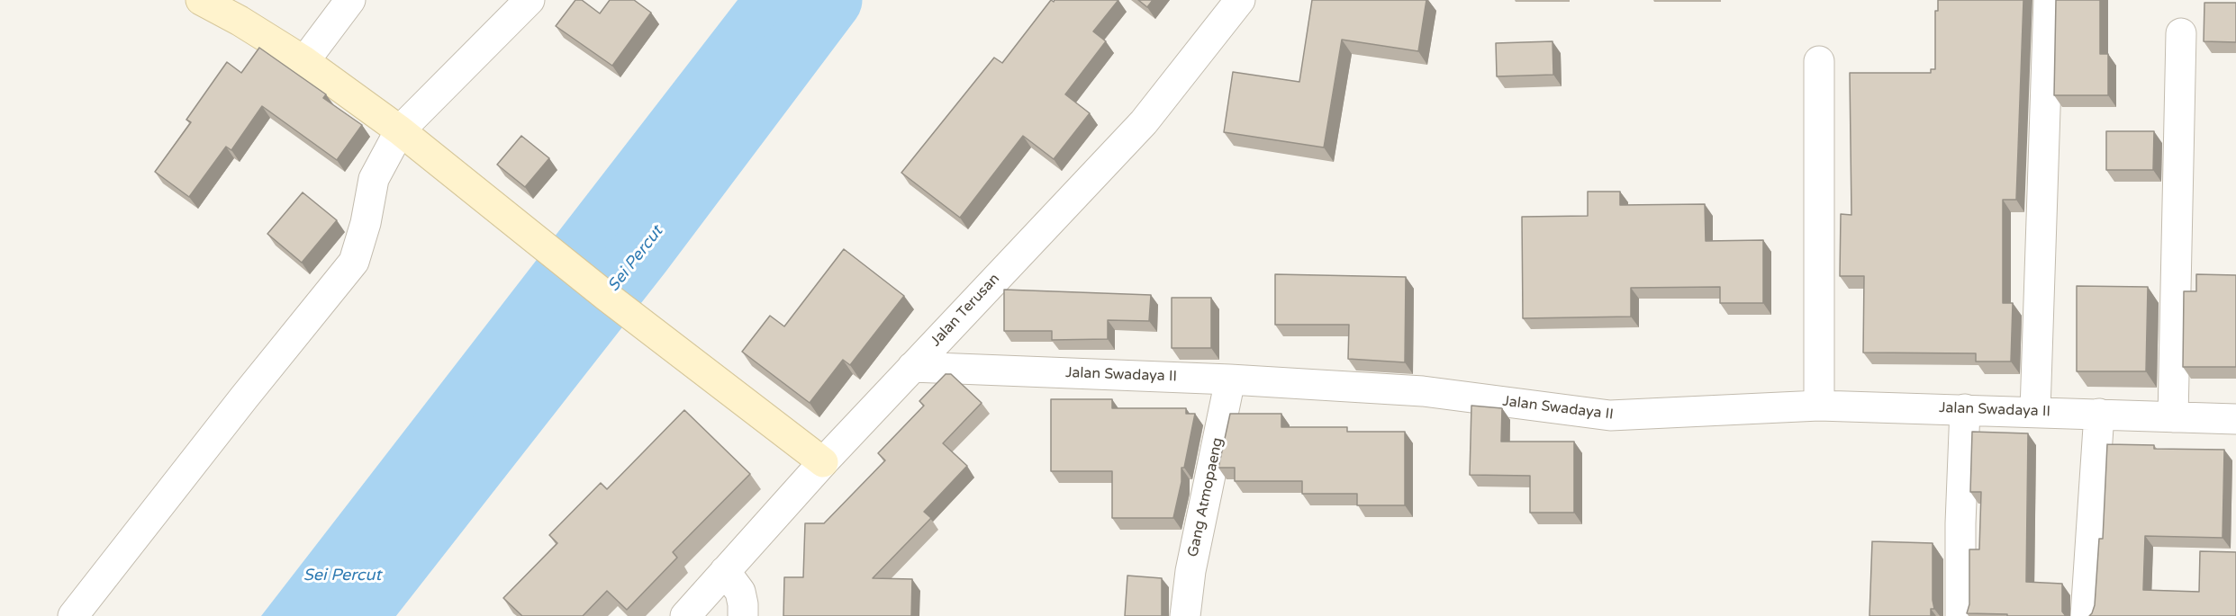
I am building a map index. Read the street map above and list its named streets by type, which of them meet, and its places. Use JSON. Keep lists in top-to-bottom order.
{
  "streets": {
    "street": ["Jalan Terusan", "Jalan Swadaya II", "Gang Atmopaeng"]
  },
  "crossings": [
    ["Jalan Terusan", "Jalan Swadaya II"],
    ["Jalan Swadaya II", "Gang Atmopaeng"]
  ],
  "water": ["Sei Percut"]
}
